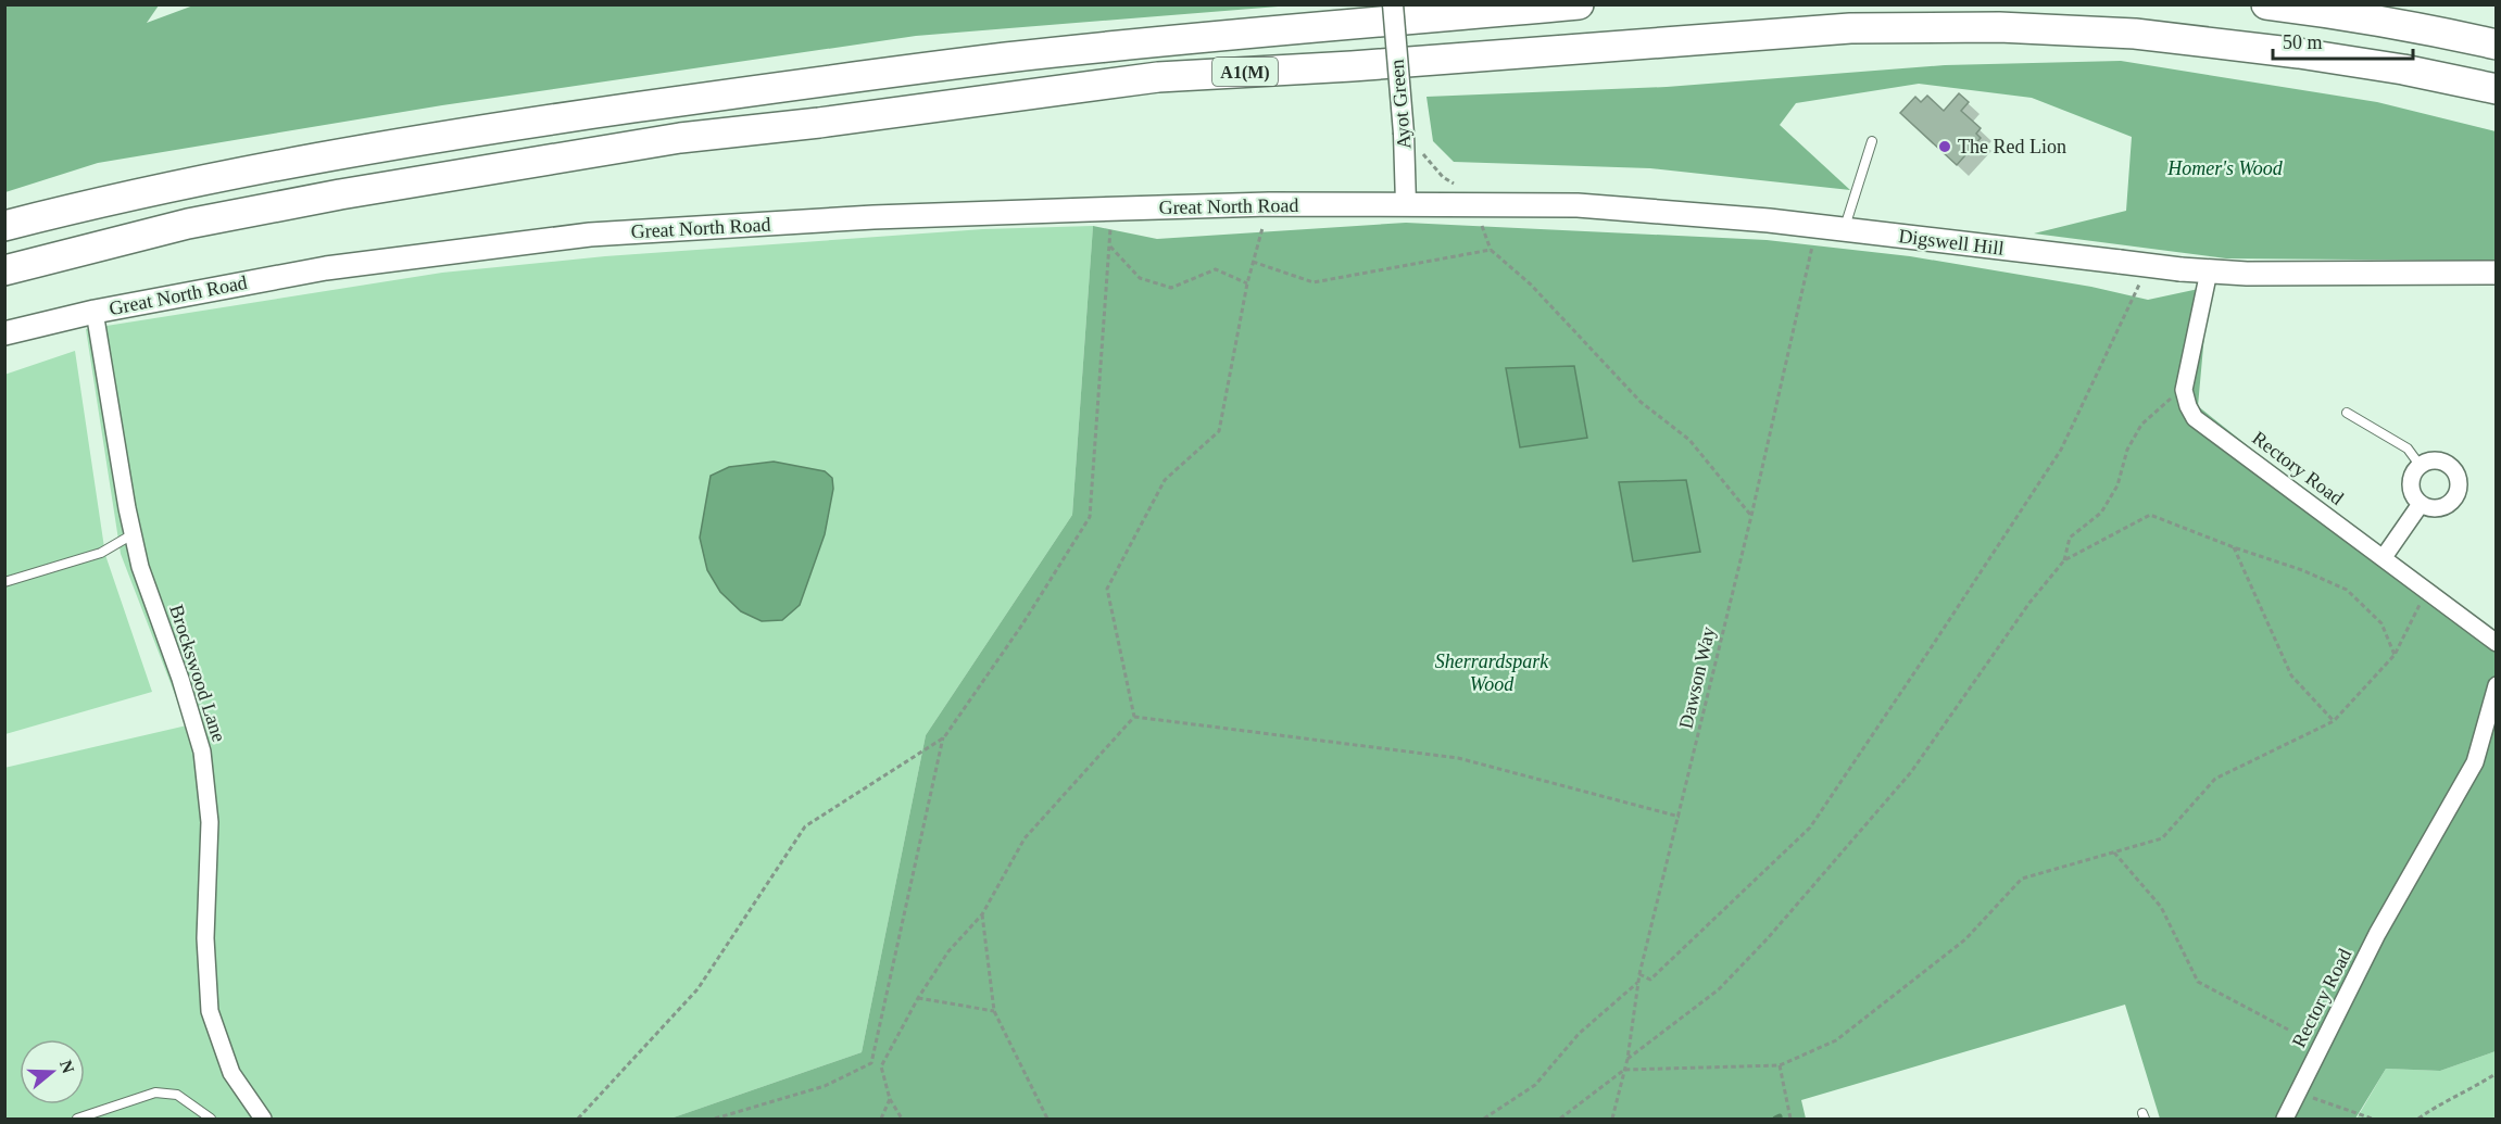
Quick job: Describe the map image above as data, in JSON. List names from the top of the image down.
{
  "streets": {
    "highway": ["A1(M)"],
    "main road": ["Great North Road", "Digswell Hill"],
    "street": ["Ayot Green", "Rectory Road", "Brockswood Lane"],
    "path": ["Dawson Way"]
  },
  "crossings": [
    ["Ayot Green", "Great North Road"],
    ["Ayot Green", "Digswell Hill"],
    ["Great North Road", "Digswell Hill"],
    ["Great North Road", "Brockswood Lane"]
  ],
  "parks": ["Homer's Wood", "Sherrardspark Wood"],
  "places": ["The Red Lion"],
  "scale_bar": "50 m",
  "north": "right"
}
